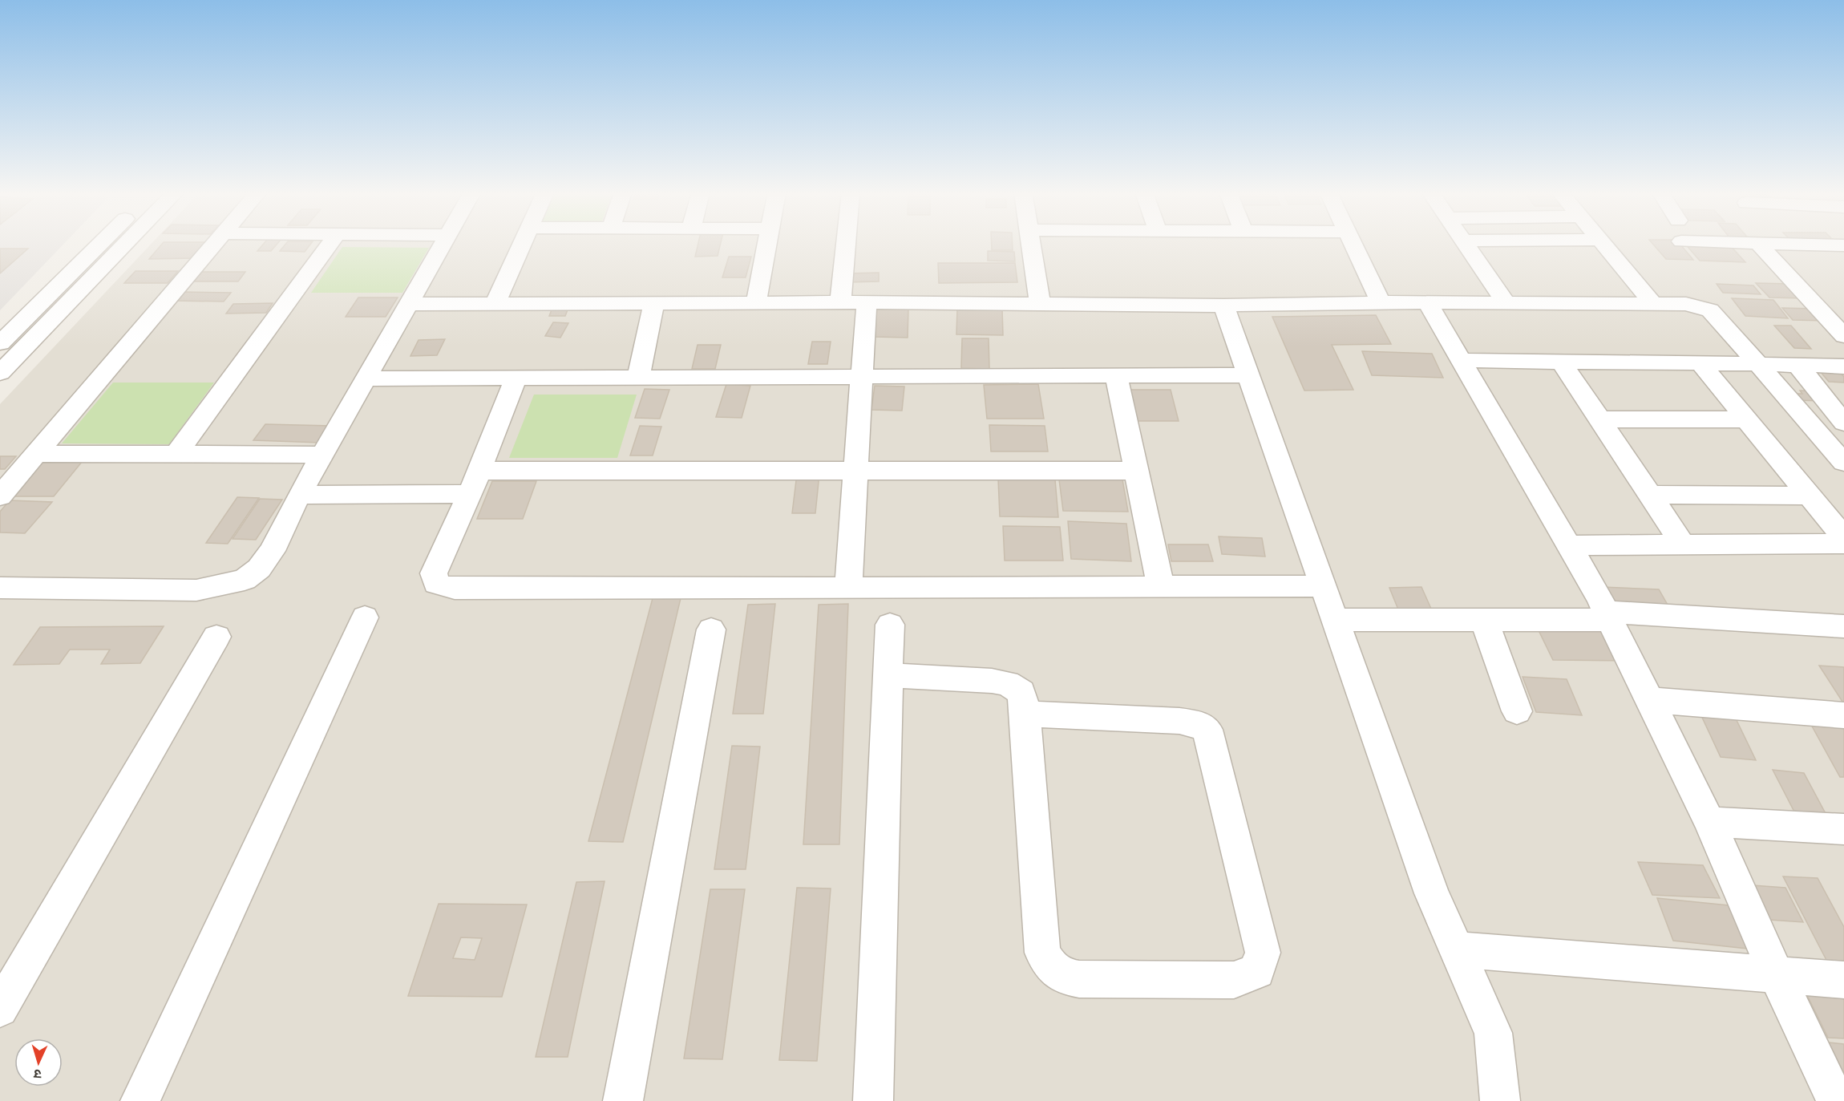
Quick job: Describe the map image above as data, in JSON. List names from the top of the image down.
{
  "north": "bottom"
}
